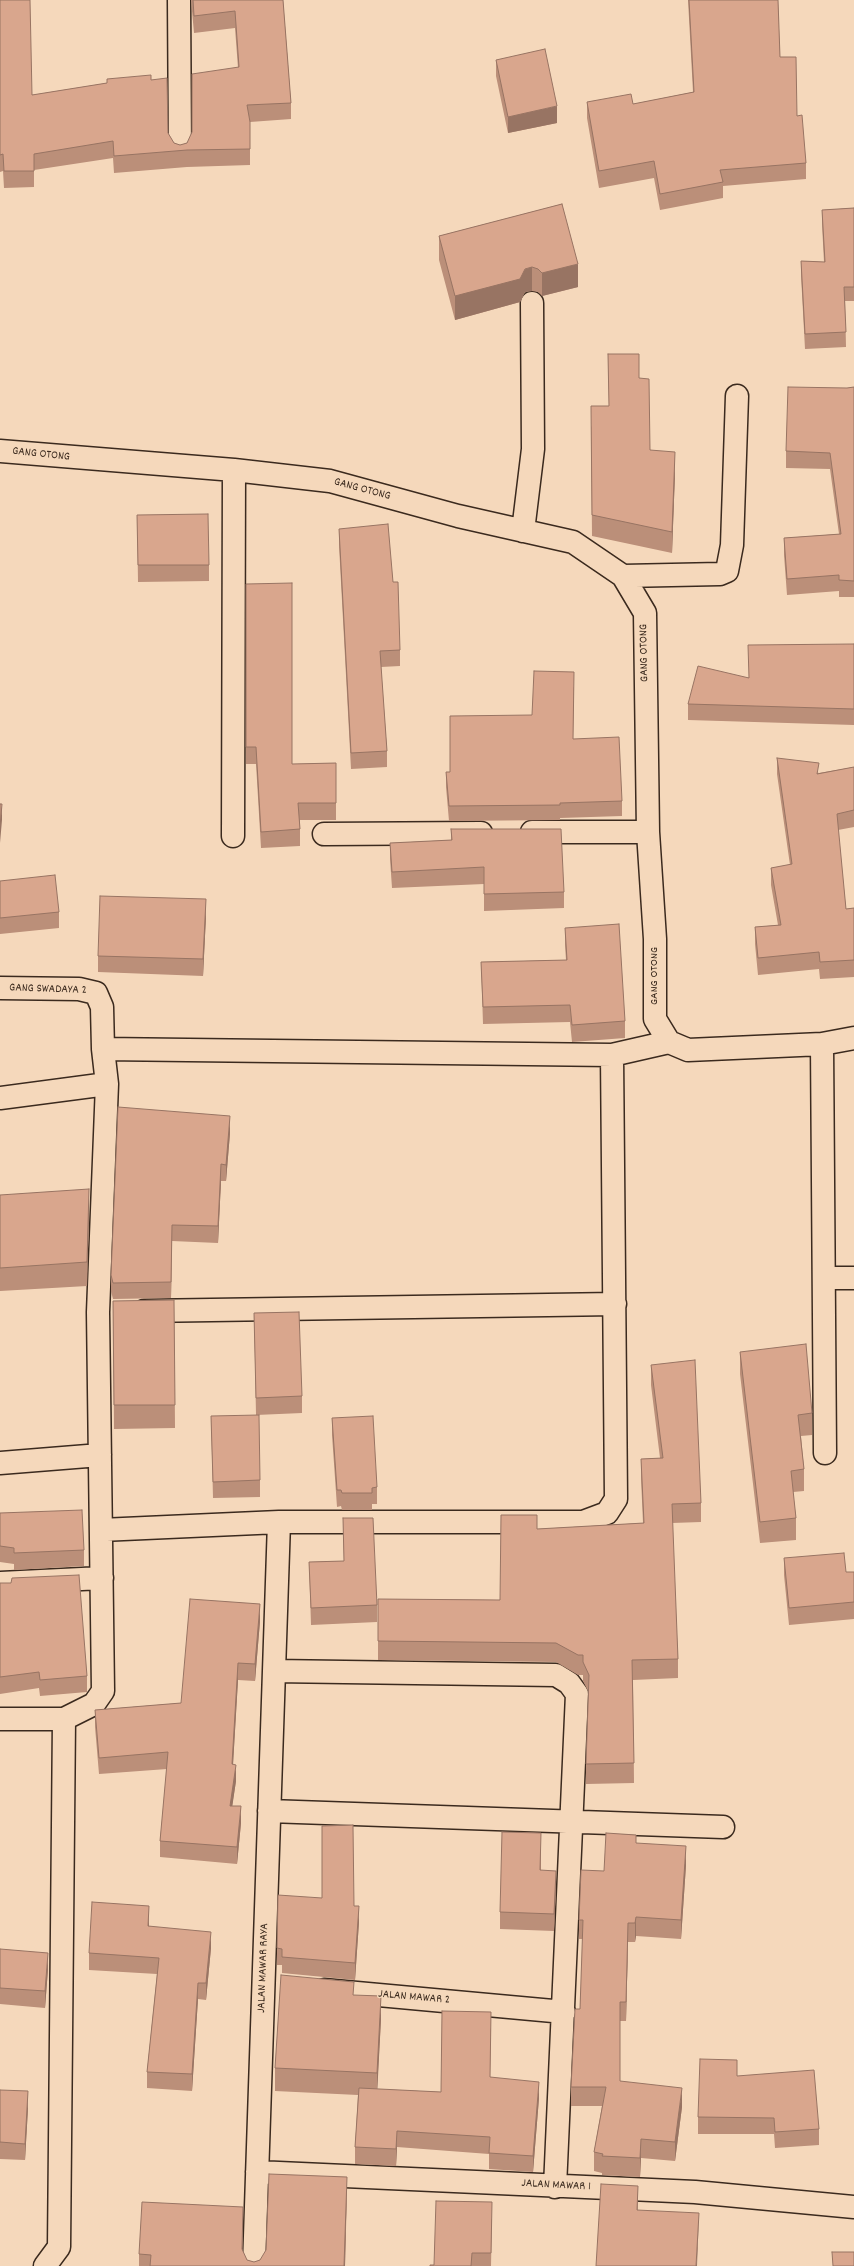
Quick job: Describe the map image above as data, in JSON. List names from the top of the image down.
{
  "streets": {
    "street": [
      "GANG OTONG",
      "GANG SWADAYA 2",
      "JALAN MAWAR RAYA",
      "JALAN MAWAR 2",
      "JALAN MAWAR 1"
    ]
  },
  "crossings": [
    ["JALAN MAWAR RAYA", "JALAN MAWAR 2"],
    ["JALAN MAWAR RAYA", "JALAN MAWAR 1"]
  ]
}
